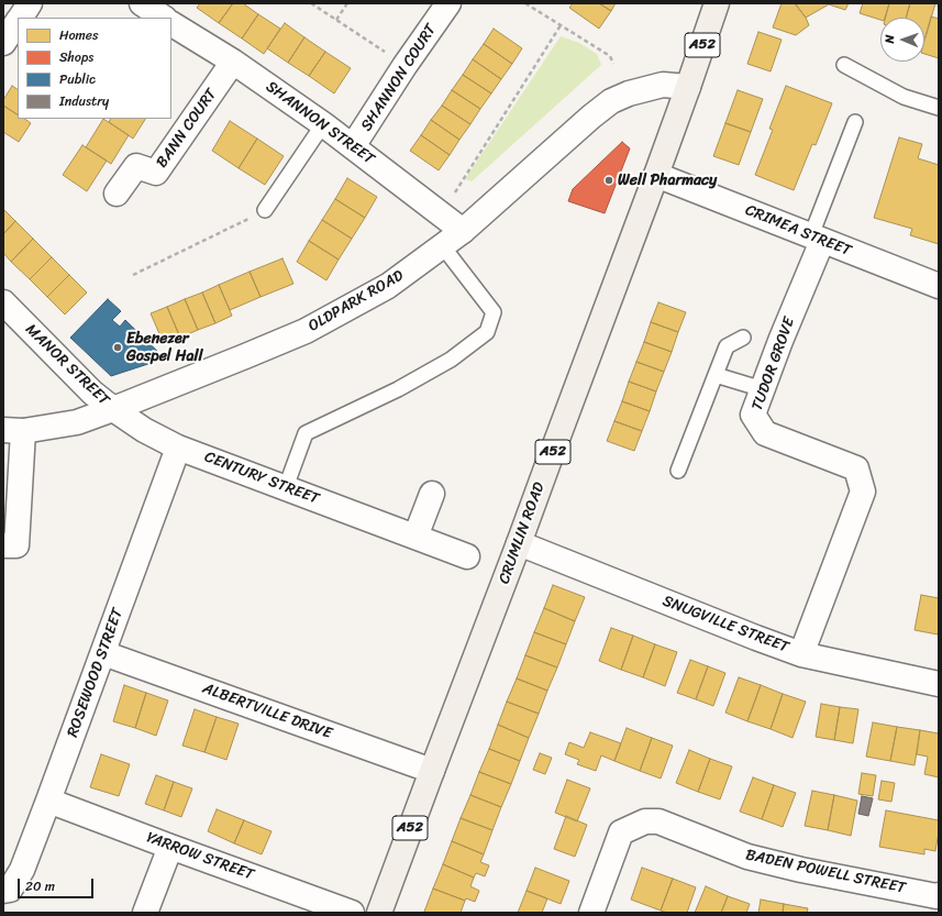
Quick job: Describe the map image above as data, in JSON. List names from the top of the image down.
{
  "streets": {
    "main road": ["A52", "CRUMLIN ROAD"],
    "street": [
      "SHANNON COURT",
      "SHANNON STREET",
      "BANN COURT",
      "CRIMEA STREET",
      "OLDPARK ROAD",
      "TUDOR GROVE",
      "MANOR STREET",
      "CENTURY STREET",
      "SNUGVILLE STREET",
      "ROSEWOOD STREET",
      "ALBERTVILLE DRIVE",
      "YARROW STREET",
      "BADEN POWELL STREET"
    ]
  },
  "crossings": [
    ["SHANNON COURT", "SHANNON STREET"],
    ["SHANNON STREET", "BANN COURT"],
    ["SHANNON STREET", "OLDPARK ROAD"],
    ["CRIMEA STREET", "TUDOR GROVE"],
    ["CRIMEA STREET", "CRUMLIN ROAD"],
    ["OLDPARK ROAD", "MANOR STREET"],
    ["OLDPARK ROAD", "CENTURY STREET"],
    ["OLDPARK ROAD", "CRUMLIN ROAD"],
    ["TUDOR GROVE", "SNUGVILLE STREET"],
    ["MANOR STREET", "CENTURY STREET"],
    ["CENTURY STREET", "ROSEWOOD STREET"],
    ["CRUMLIN ROAD", "SNUGVILLE STREET"],
    ["CRUMLIN ROAD", "ALBERTVILLE DRIVE"],
    ["ROSEWOOD STREET", "ALBERTVILLE DRIVE"],
    ["ROSEWOOD STREET", "YARROW STREET"]
  ],
  "places": ["Well Pharmacy", "Ebenezer Gospel Hall"],
  "legend": [
    "Homes",
    "Shops",
    "Public",
    "Industry"
  ],
  "scale_bar": "20 m",
  "north": "left"
}
